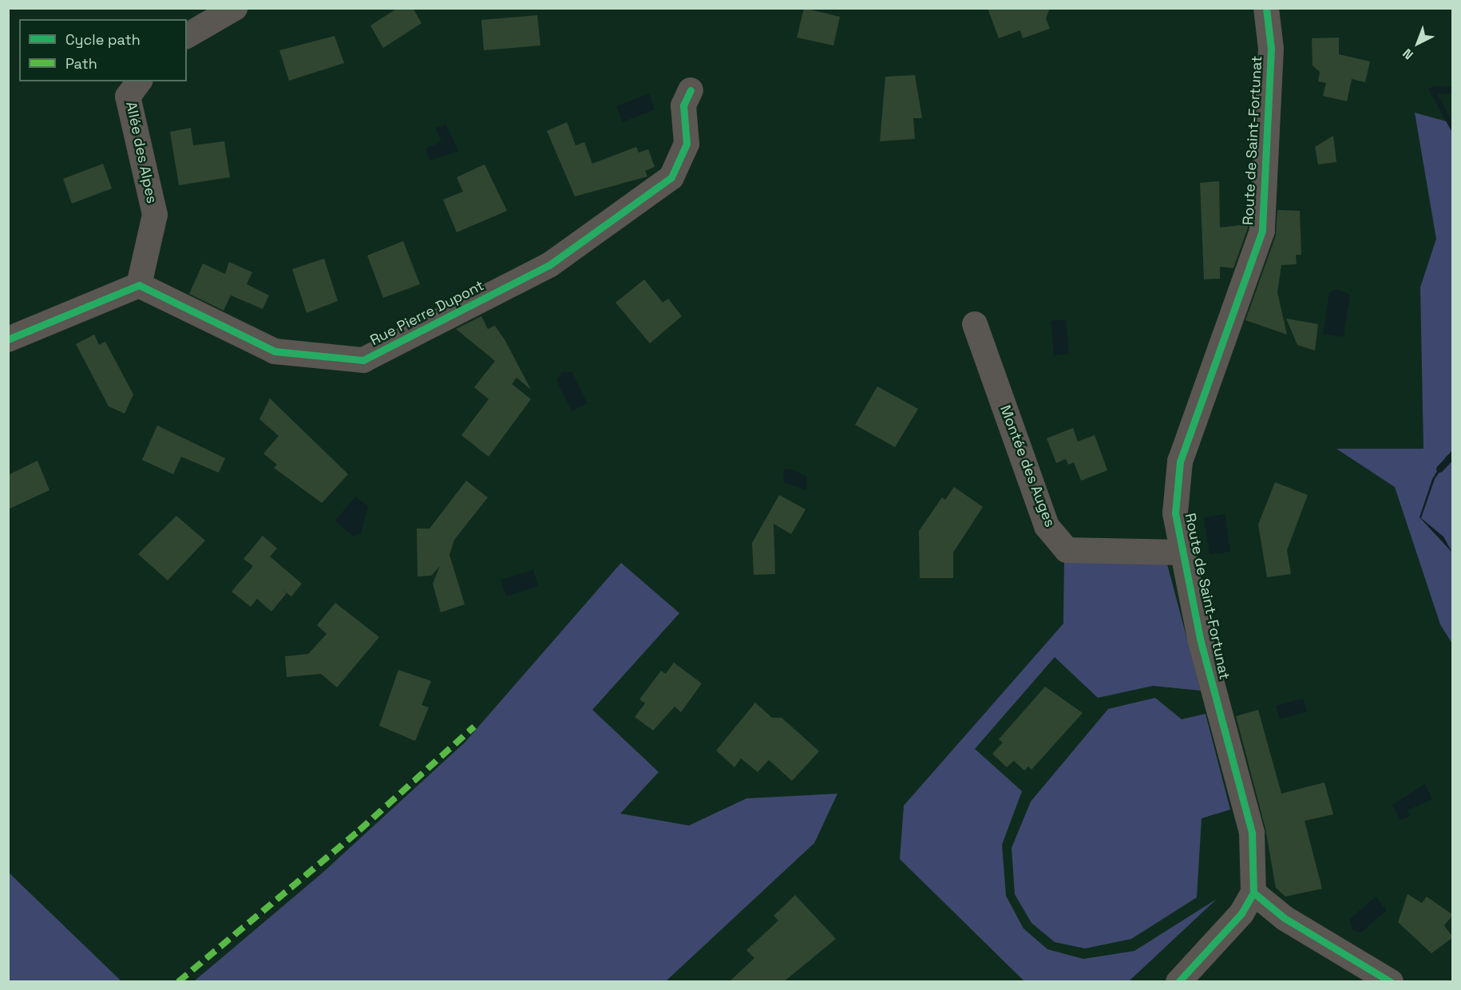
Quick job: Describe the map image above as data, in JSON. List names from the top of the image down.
{
  "streets": {
    "street": [
      "Route de Saint-Fortunat",
      "Allée des Alpes",
      "Rue Pierre Dupont",
      "Montée des Auges"
    ]
  },
  "crossings": [
    ["Route de Saint-Fortunat", "Montée des Auges"],
    ["Allée des Alpes", "Rue Pierre Dupont"]
  ],
  "legend": ["Cycle path", "Path"],
  "north": "bottom left"
}
